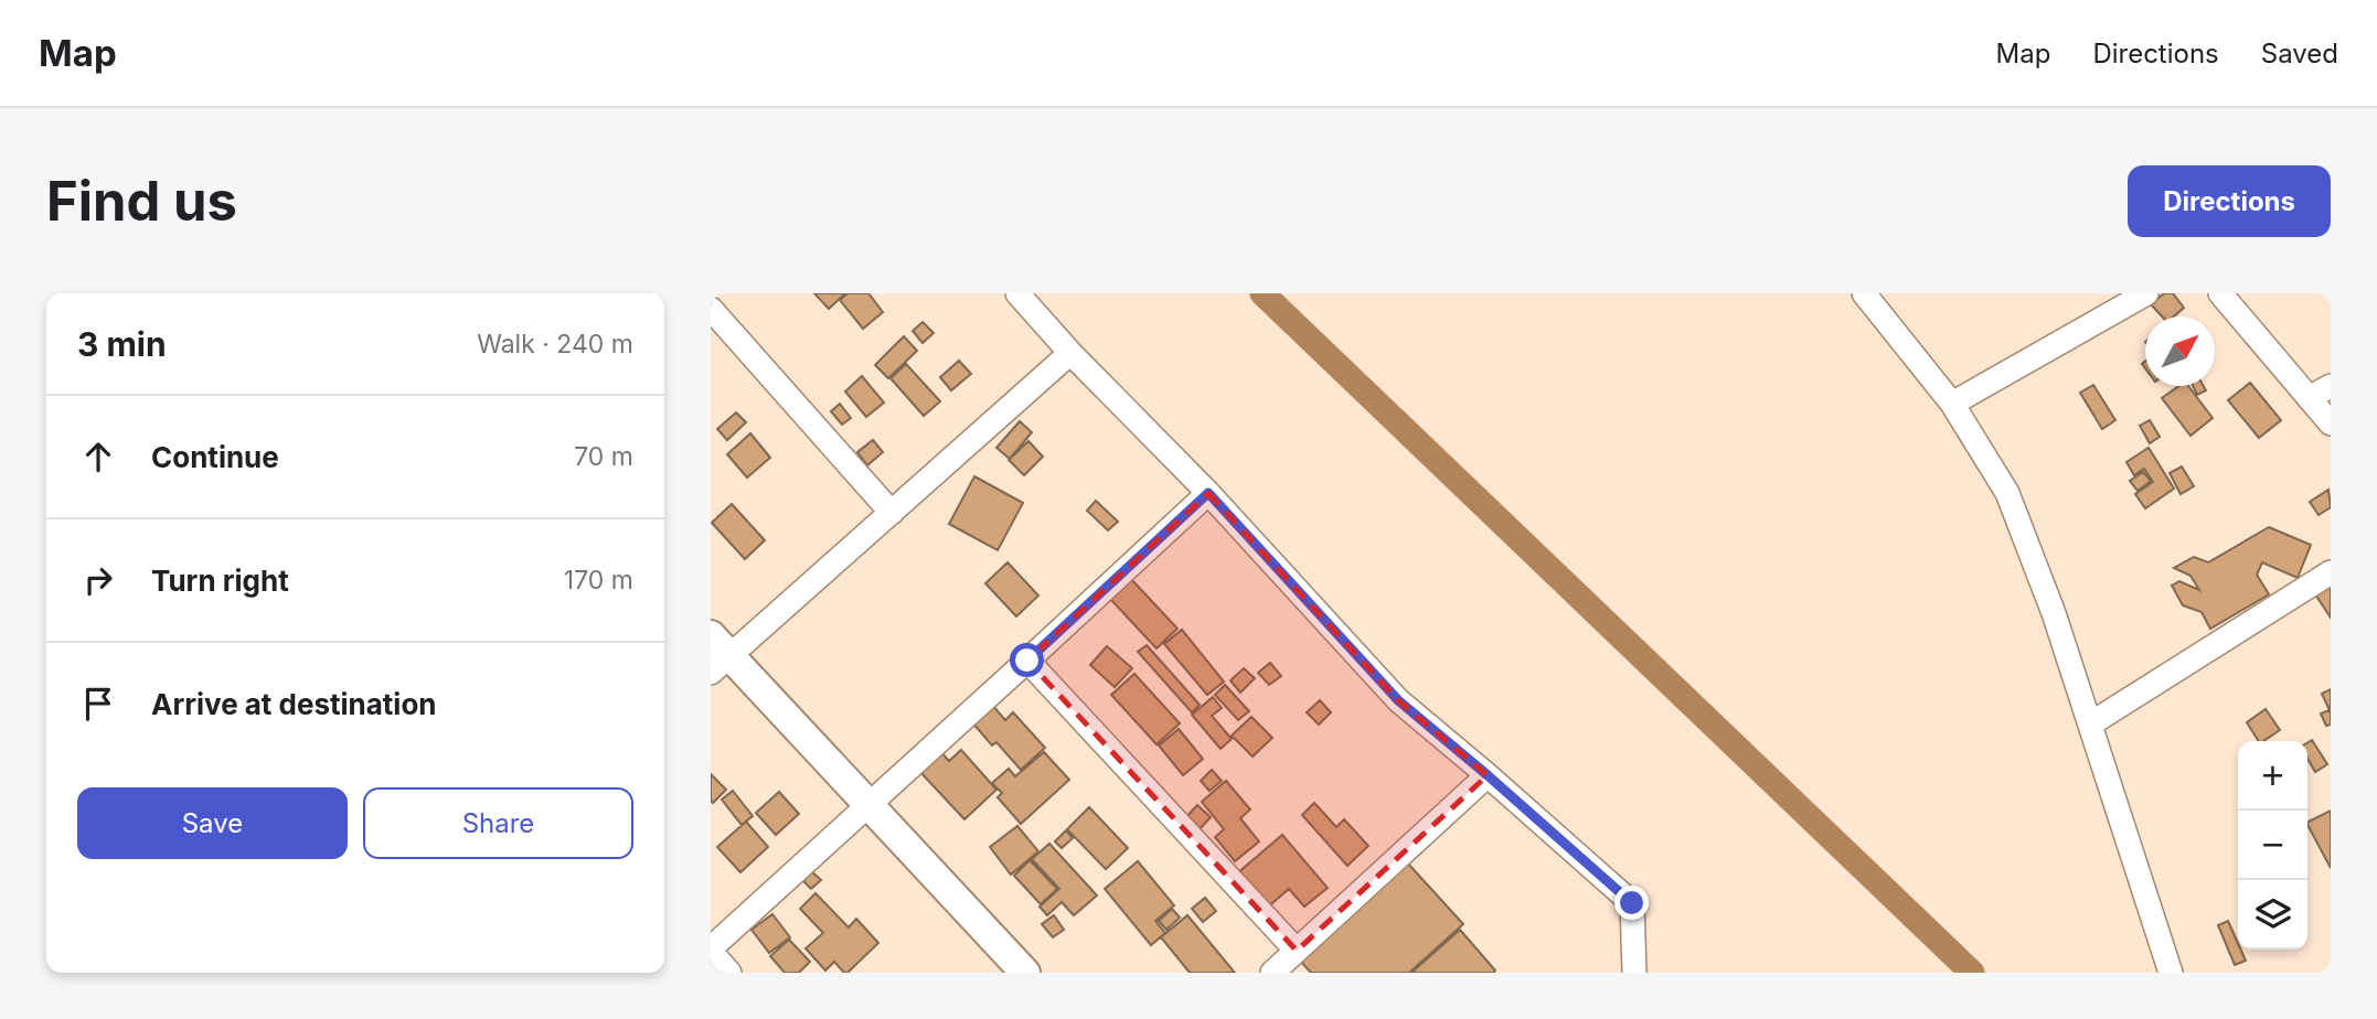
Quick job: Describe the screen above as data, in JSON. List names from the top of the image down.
{
  "north": "top right",
  "page": {
    "header": "Map",
    "nav": ["Map", "Directions", "Saved"],
    "buttons": [
      "Directions",
      ["Save", "Share"]
    ],
    "title": "Find us",
    "heading": ["3 min", "Walk · 240 m"],
    "list": [
      ["Continue", "70 m"],
      ["Turn right", "170 m"],
      "Arrive at destination"
    ],
    "map_buttons": ["+", "−"]
  }
}
